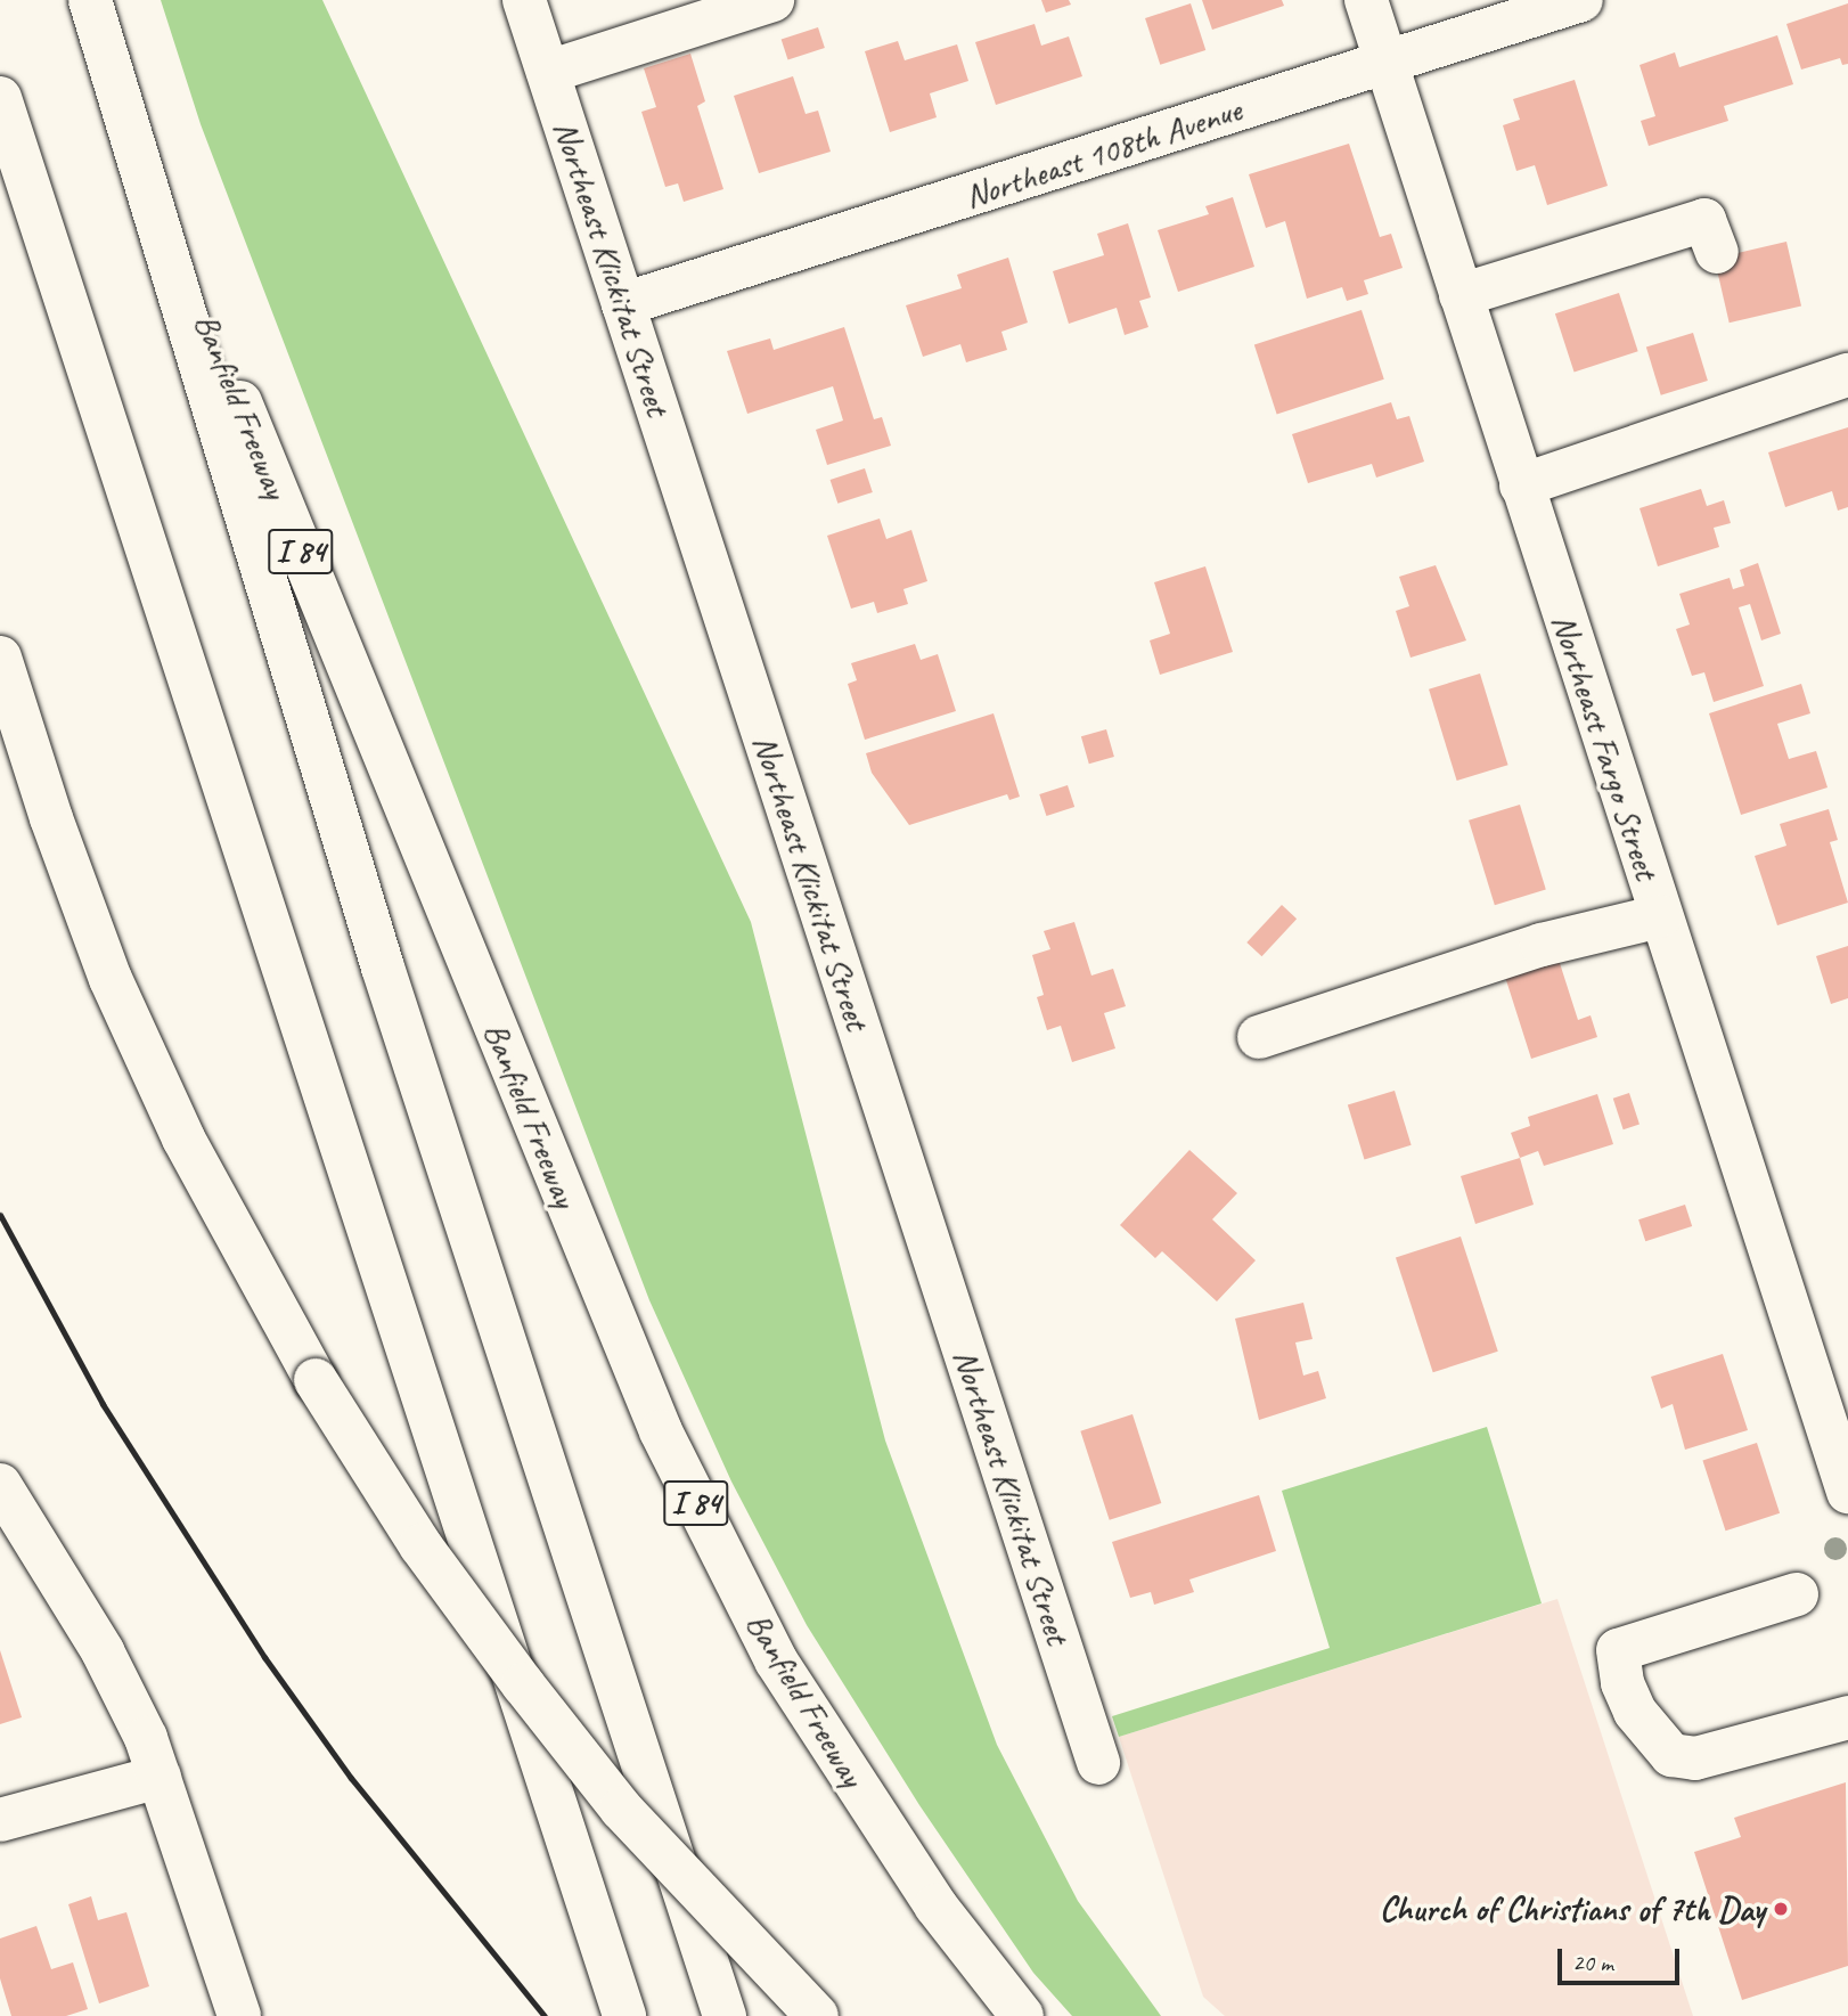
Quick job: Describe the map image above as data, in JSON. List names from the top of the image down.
{
  "streets": {
    "main road": [
      "Northeast 108th Avenue",
      "Northeast Klickitat Street",
      "Banfield Freeway",
      "I 84",
      "Northeast Fargo Street"
    ]
  },
  "crossings": [
    ["Northeast 108th Avenue", "Northeast Klickitat Street"],
    ["Northeast 108th Avenue", "Northeast Fargo Street"],
    ["Banfield Freeway", "I 84"]
  ],
  "places": ["Church of Christians of 7th Day"],
  "scale_bar": "20 m"
}
